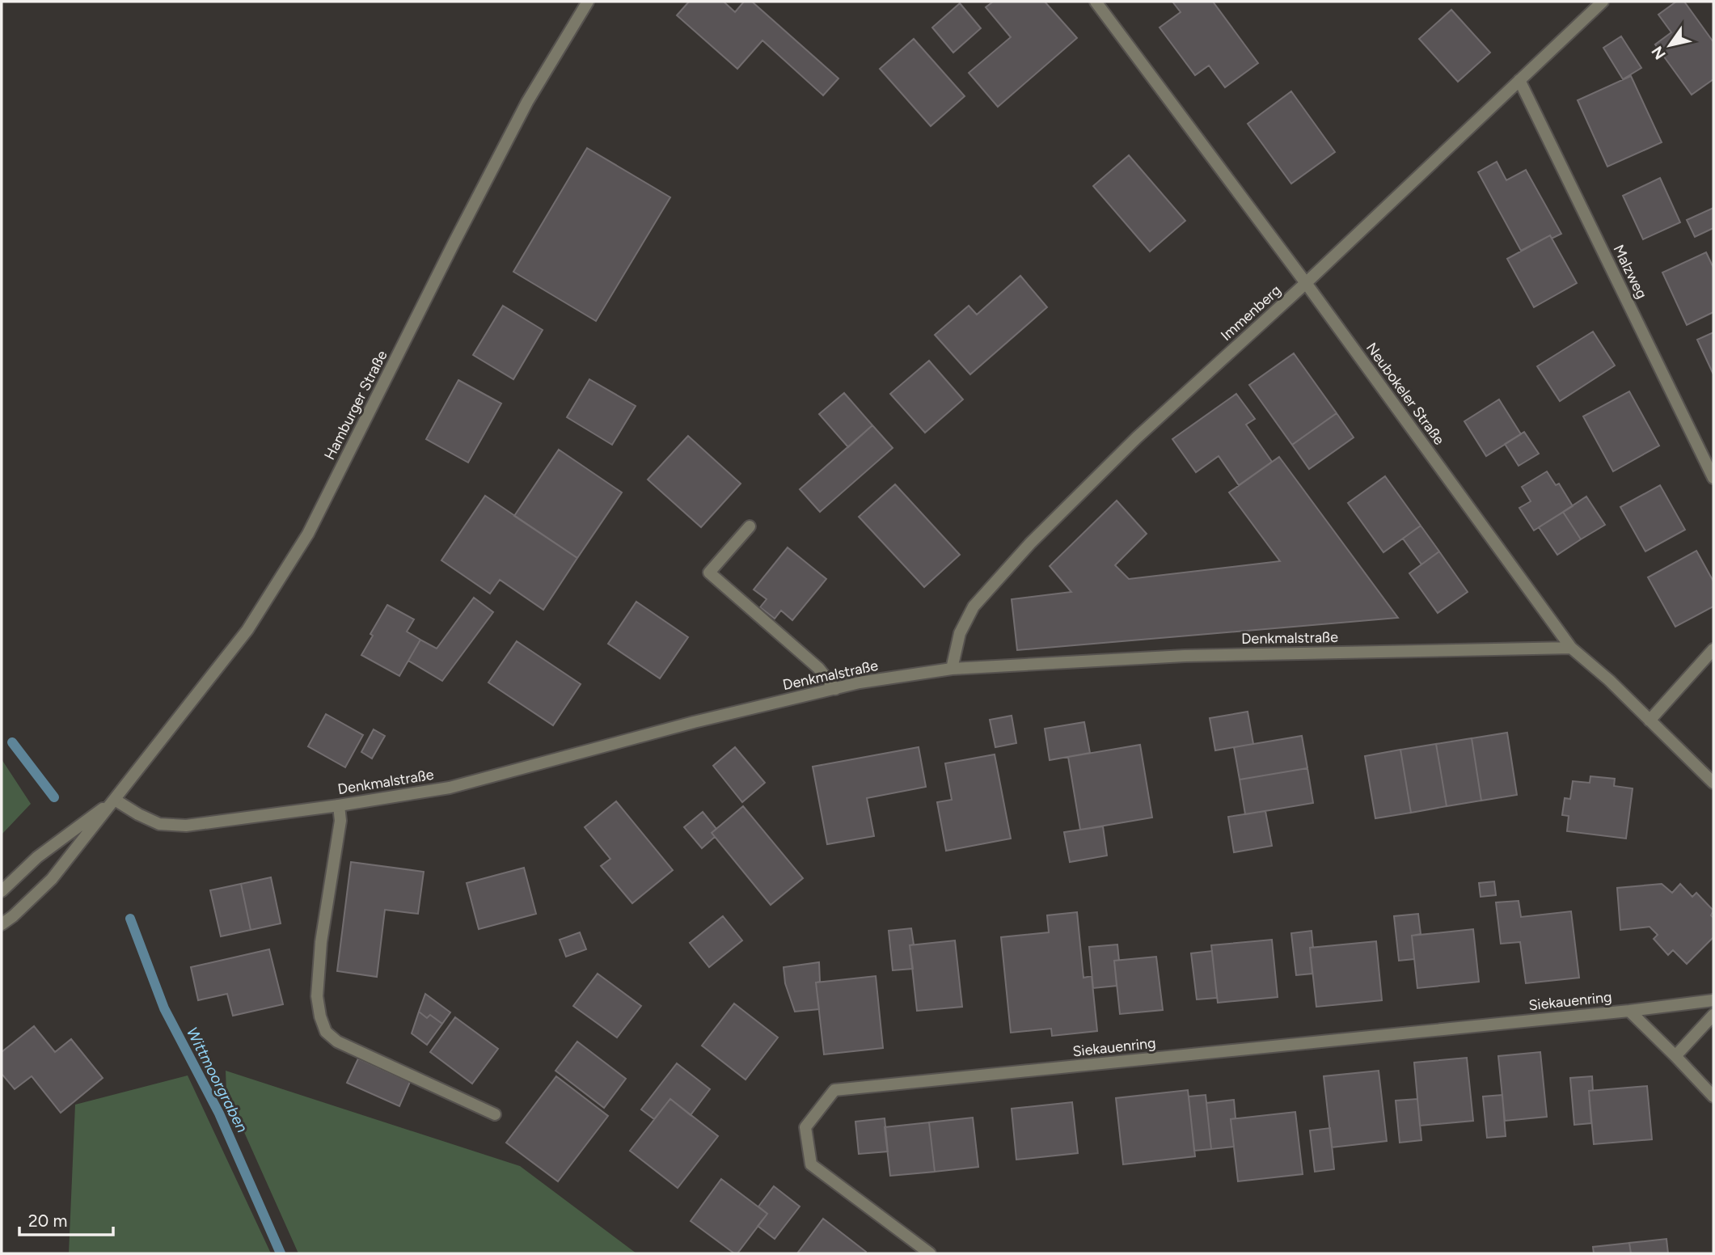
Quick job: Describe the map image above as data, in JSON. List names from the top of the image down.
{
  "streets": {
    "street": [
      "Malzweg",
      "Immenberg",
      "Neubokeler Straße",
      "Hamburger Straße",
      "Denkmalstraße",
      "Siekauenring"
    ]
  },
  "crossings": [
    ["Malzweg", "Immenberg"],
    ["Immenberg", "Neubokeler Straße"],
    ["Immenberg", "Denkmalstraße"],
    ["Neubokeler Straße", "Denkmalstraße"],
    ["Hamburger Straße", "Denkmalstraße"]
  ],
  "water": ["Wittmoorgraben"],
  "scale_bar": "20 m",
  "north": "bottom left"
}
